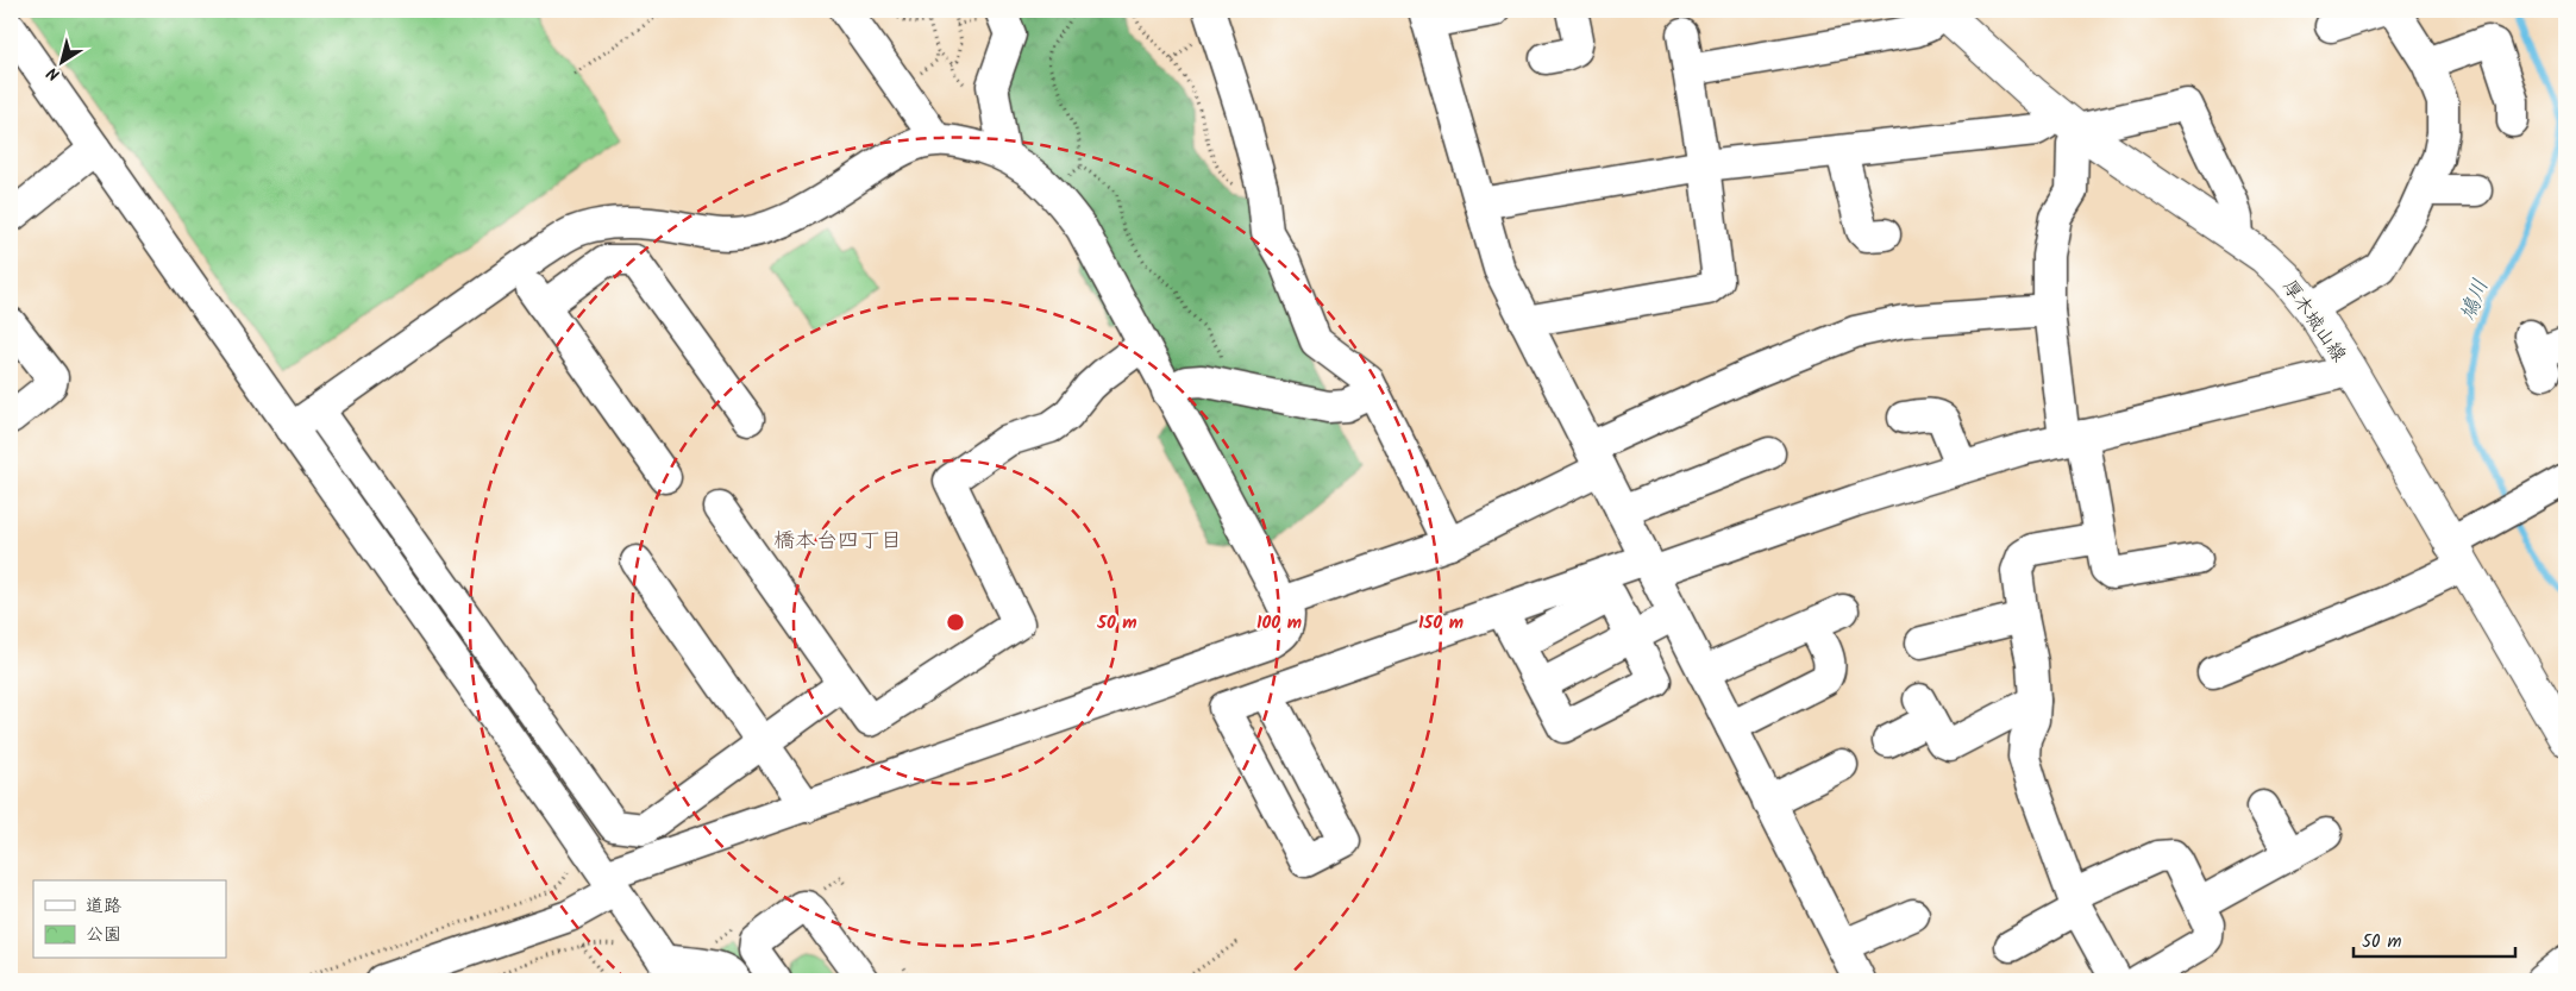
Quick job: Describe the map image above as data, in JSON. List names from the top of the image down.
{
  "streets": {
    "main road": ["厚木城山線"]
  },
  "districts": ["橋本台四丁目"],
  "water": ["鳩川"],
  "legend": ["道路", "公園"],
  "scale_bar": "50 m",
  "north": "bottom left",
  "rings": ["50 m", "100 m", "150 m"]
}
